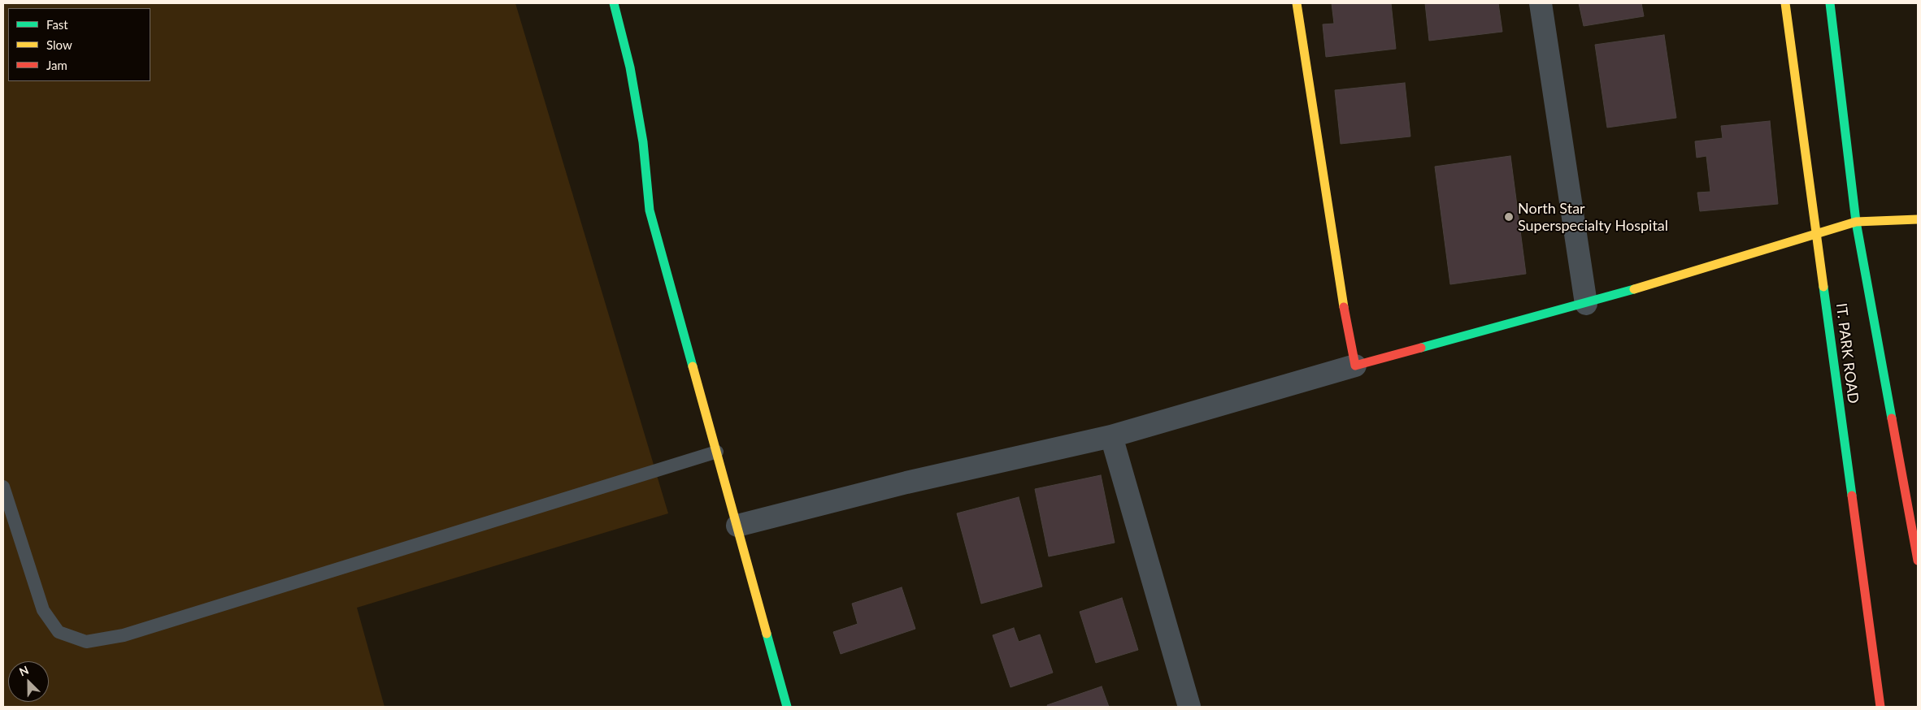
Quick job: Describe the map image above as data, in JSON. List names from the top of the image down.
{
  "streets": {
    "street": ["IT. PARK ROAD"]
  },
  "places": ["North Star Superspecialty Hospital"],
  "legend": ["Fast", "Slow", "Jam"],
  "north": "top left"
}
